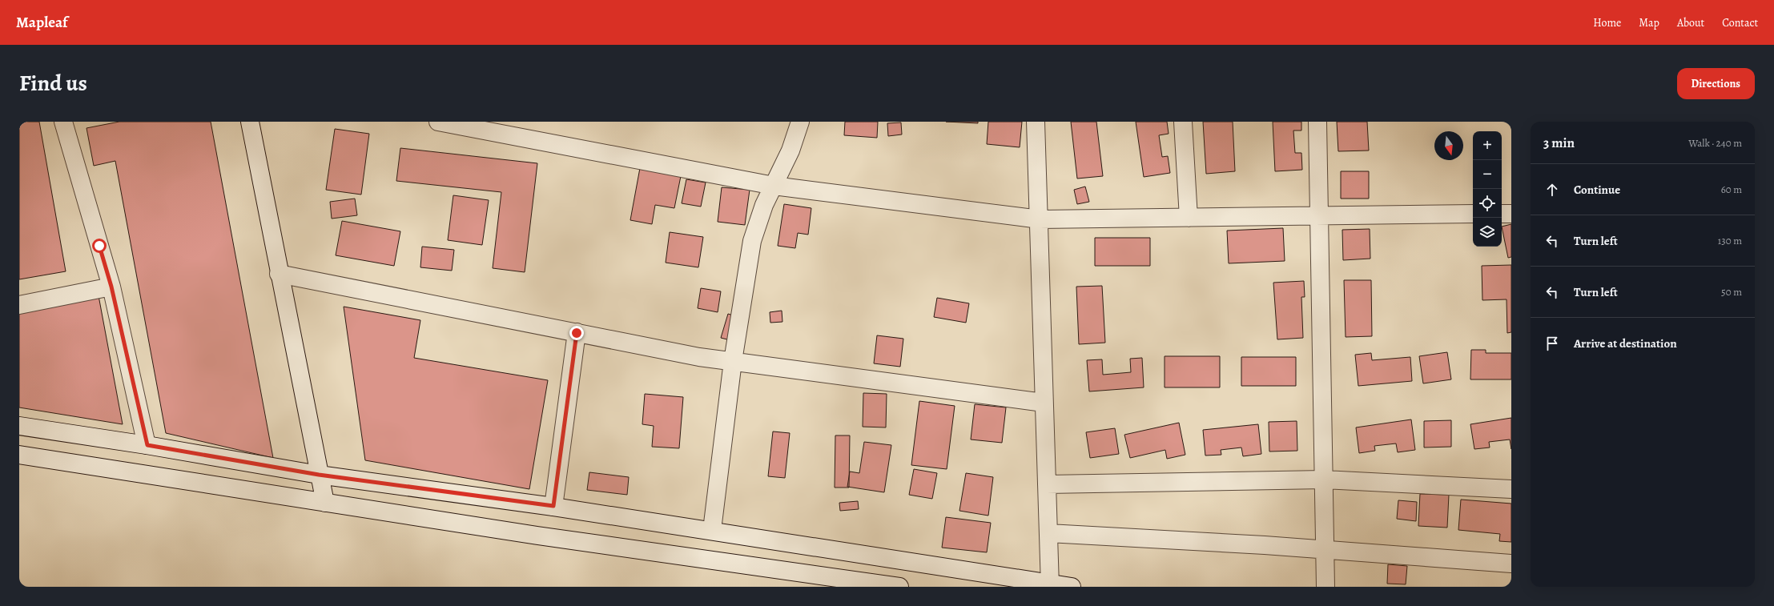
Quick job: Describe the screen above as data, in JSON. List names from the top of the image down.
{
  "north": "bottom",
  "page": {
    "header": "Mapleaf",
    "nav": [
      "Home",
      "Map",
      "About",
      "Contact"
    ],
    "title": "Find us",
    "buttons": "Directions",
    "heading": ["3 min", "Walk · 240 m"],
    "map_buttons": ["+", "−"],
    "list": [
      ["Continue", "60 m"],
      ["Turn left", "130 m"],
      ["Turn left", "50 m"],
      "Arrive at destination"
    ]
  }
}
